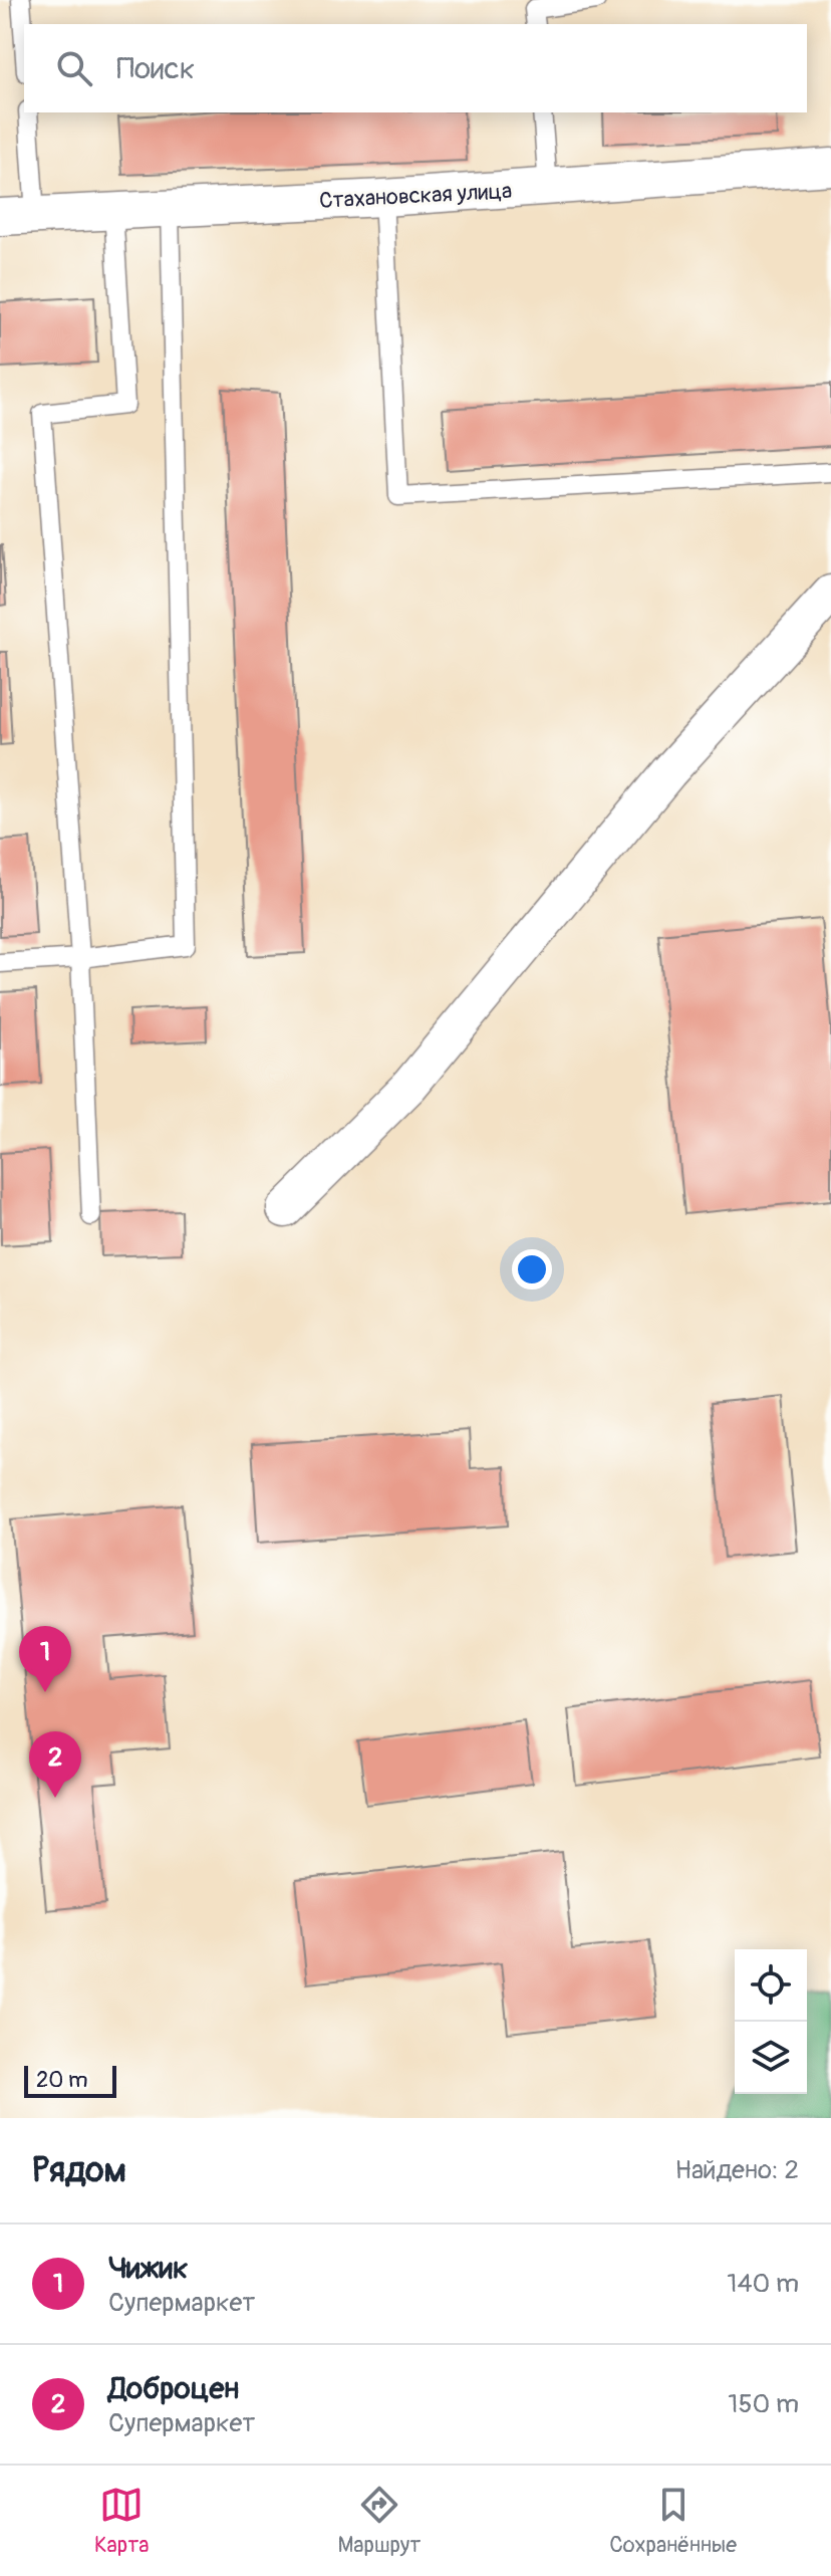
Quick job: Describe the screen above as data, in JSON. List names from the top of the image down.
{
  "streets": {
    "street": ["Стахановская улица"]
  },
  "scale_bar": "20 m",
  "page": {
    "search": "Поиск",
    "pins": ["1", "2"],
    "scale": "20 m",
    "heading": ["Рядом", "Найдено: 2"],
    "list": [
      {
        "mark": "1",
        "name": "Чижик",
        "note": "Супермаркет",
        "value": "140 m"
      },
      {
        "mark": "2",
        "name": "Доброцен",
        "note": "Супермаркет",
        "value": "150 m"
      }
    ],
    "nav": ["Карта", "Маршрут", "Сохранённые"]
  }
}
